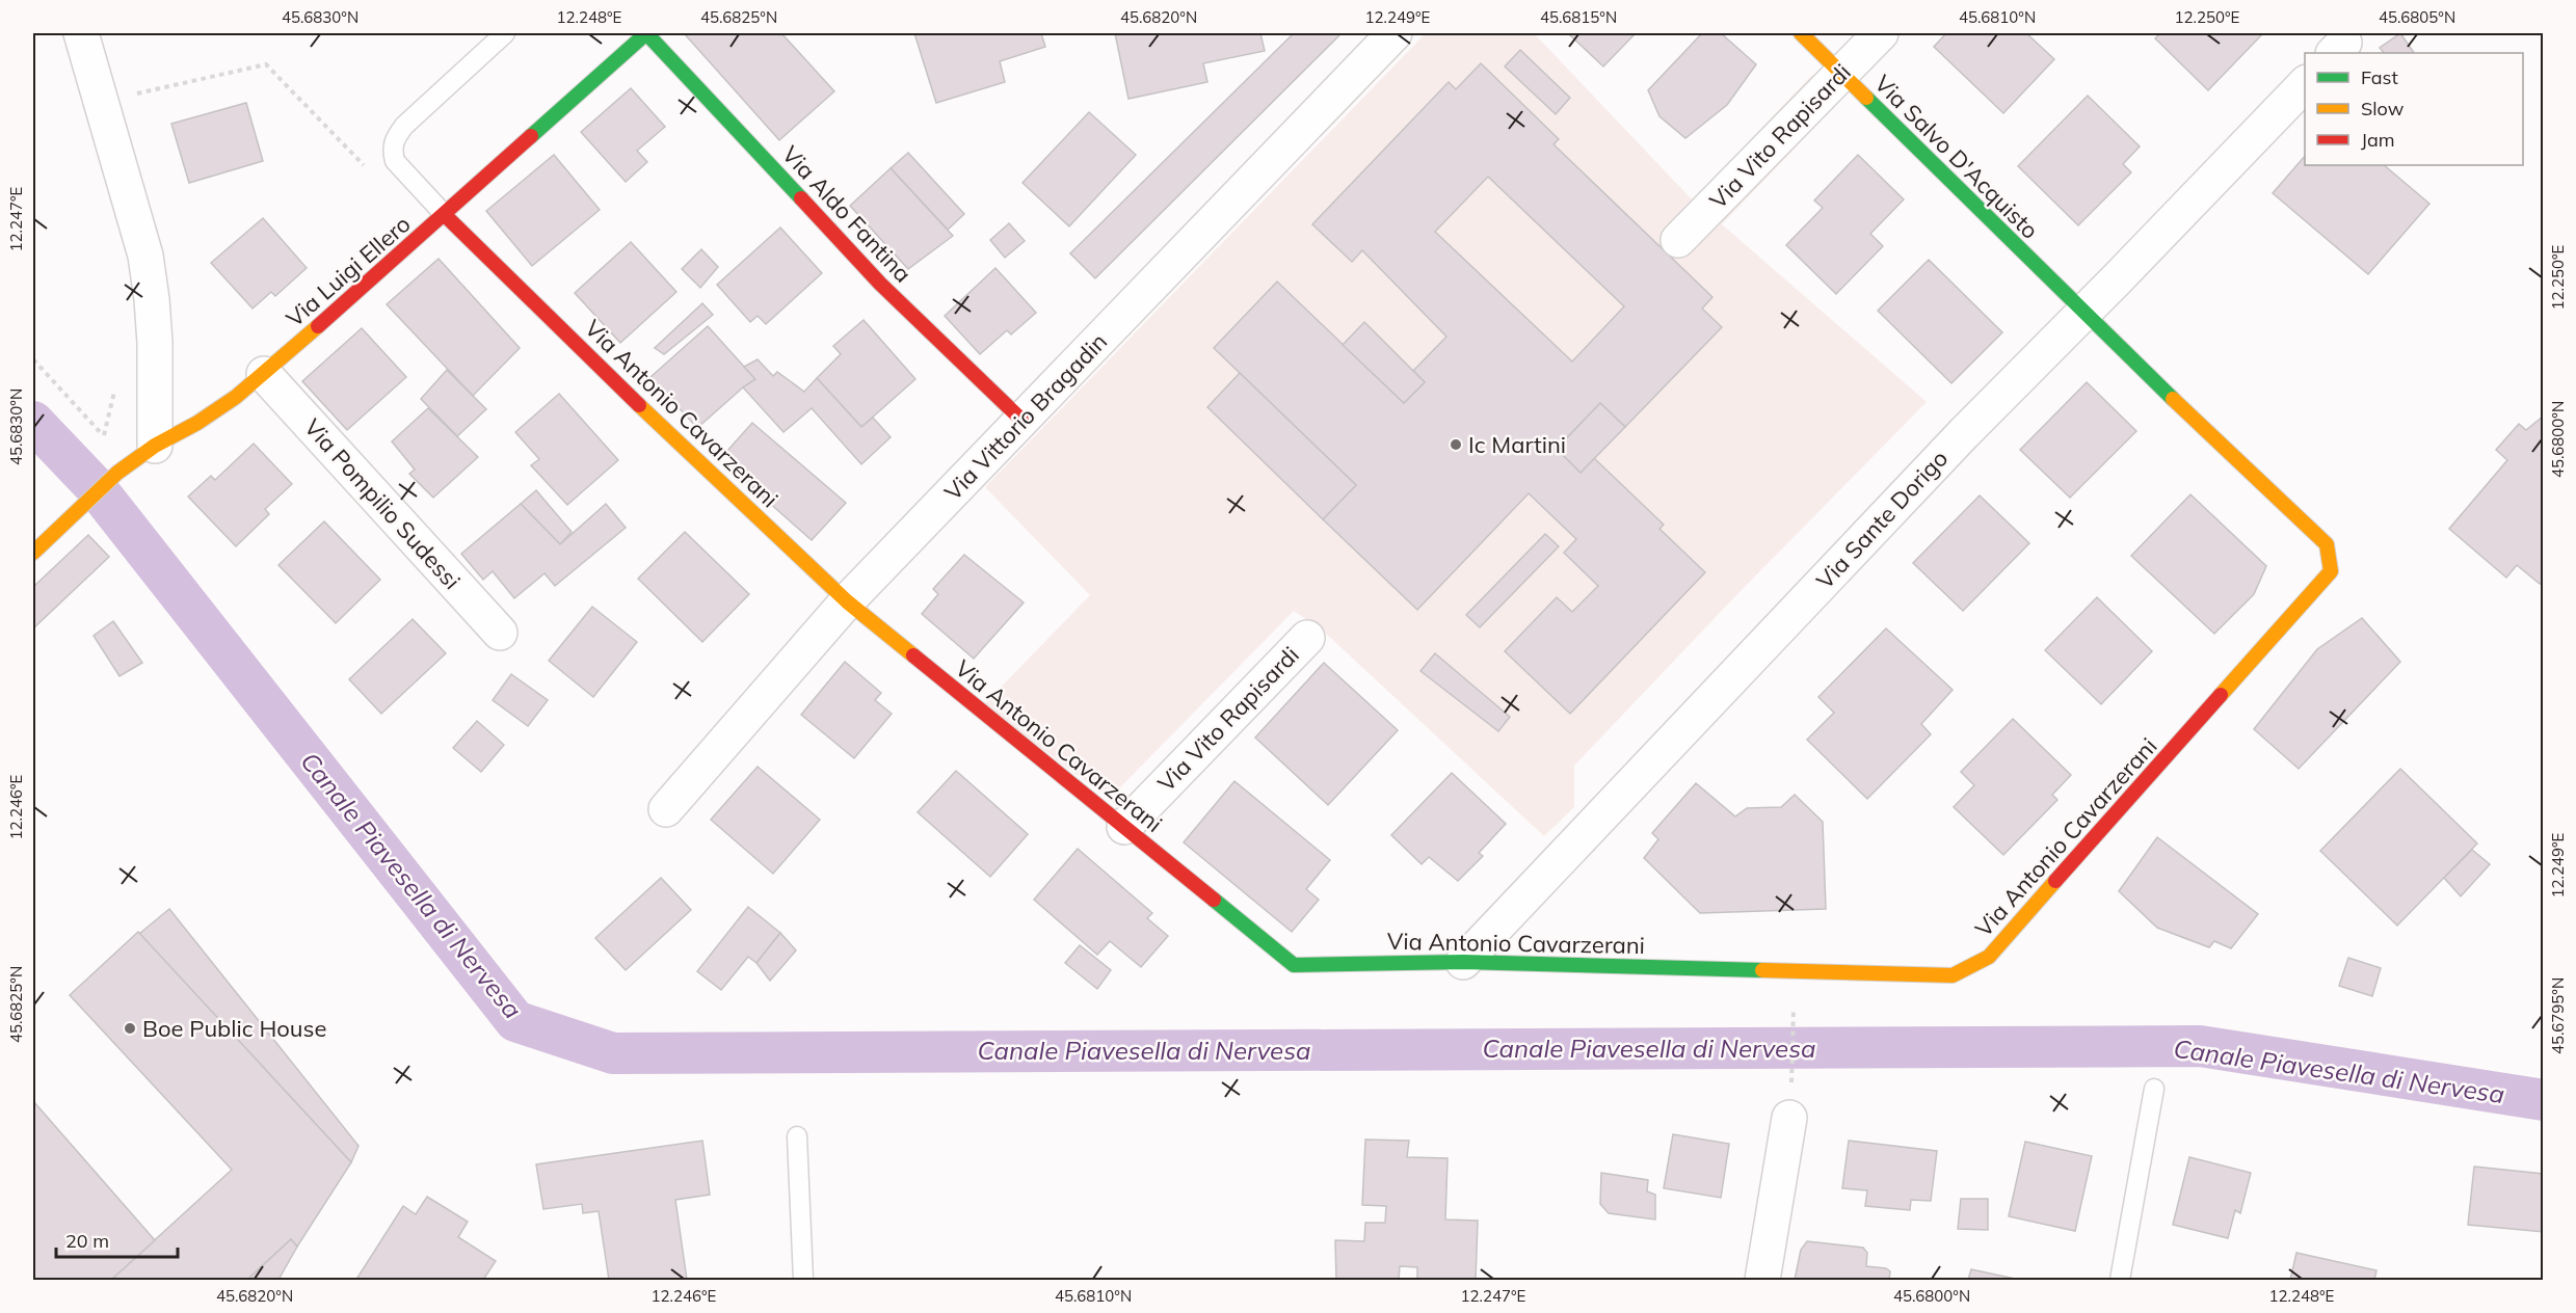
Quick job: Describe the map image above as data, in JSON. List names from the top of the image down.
{
  "streets": {
    "street": [
      "Via Vito Rapisardi",
      "Via Salvo D'Acquisto",
      "Via Aldo Fantina",
      "Via Luigi Ellero",
      "Via Antonio Cavarzerani",
      "Via Vittorio Bragadin",
      "Via Pompilio Sudessi",
      "Via Sante Dorigo"
    ]
  },
  "crossings": [
    ["Via Vito Rapisardi", "Via Salvo D'Acquisto"],
    ["Via Vito Rapisardi", "Via Antonio Cavarzerani"],
    ["Via Salvo D'Acquisto", "Via Antonio Cavarzerani"],
    ["Via Salvo D'Acquisto", "Via Sante Dorigo"],
    ["Via Aldo Fantina", "Via Luigi Ellero"],
    ["Via Aldo Fantina", "Via Vittorio Bragadin"],
    ["Via Luigi Ellero", "Via Antonio Cavarzerani"],
    ["Via Luigi Ellero", "Via Pompilio Sudessi"],
    ["Via Antonio Cavarzerani", "Via Vittorio Bragadin"],
    ["Via Antonio Cavarzerani", "Via Sante Dorigo"]
  ],
  "water": ["Canale Piavesella di Nervesa"],
  "places": ["Ic Martini", "Boe Public House"],
  "legend": ["Fast", "Slow", "Jam"],
  "scale_bar": "20 m",
  "coordinates": [
    "45.6830°N",
    "12.248°E",
    "45.6825°N",
    "45.6820°N",
    "12.249°E",
    "45.6815°N",
    "45.6810°N",
    "12.250°E",
    "45.6805°N",
    "12.247°E",
    "45.6800°N",
    "12.246°E",
    "45.6795°N"
  ]
}
